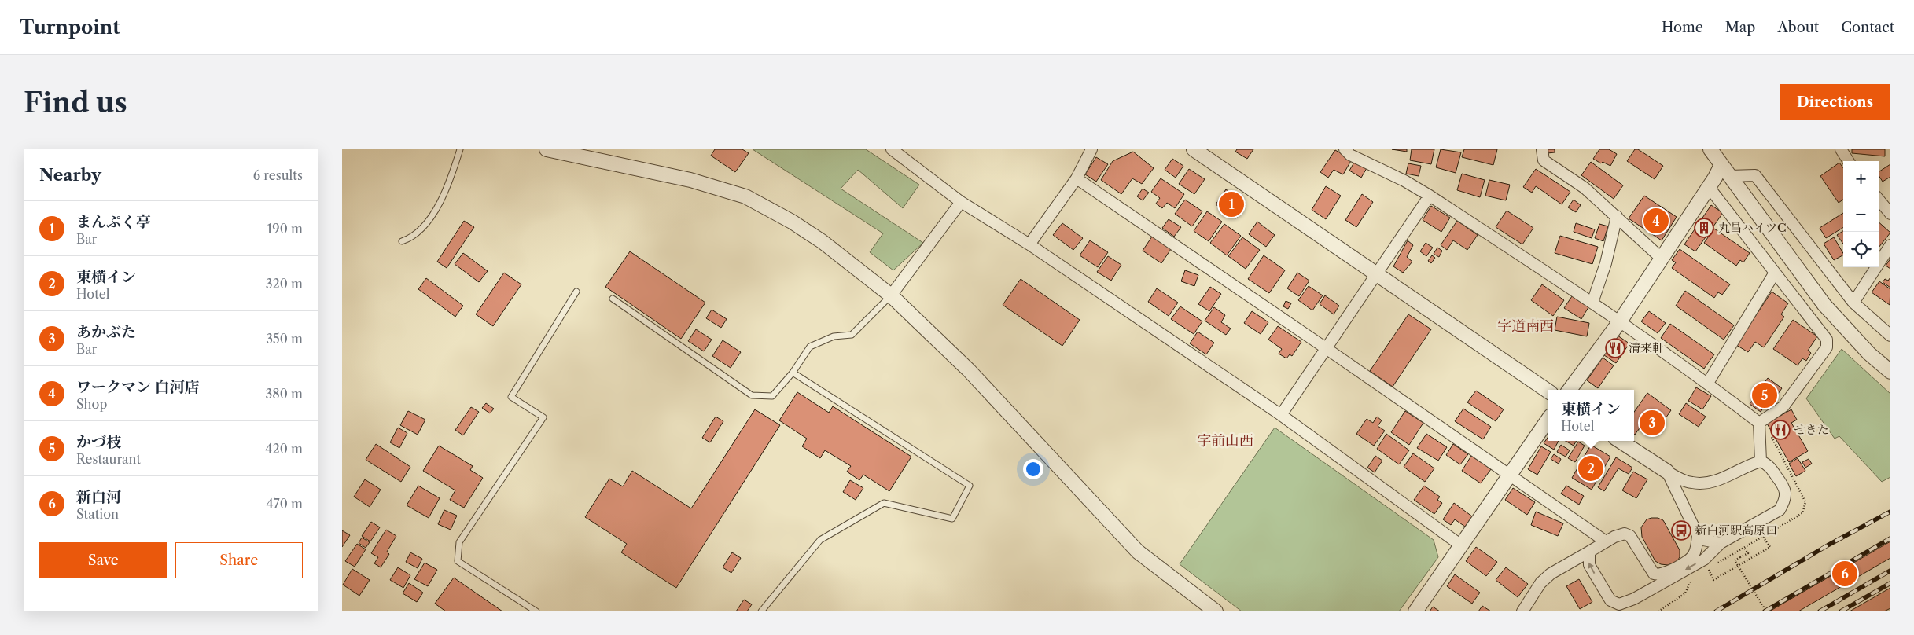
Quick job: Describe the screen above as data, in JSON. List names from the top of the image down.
{
  "districts": ["字道南西", "字前山西"],
  "places": {
    "building": ["丸昌ハイツC"],
    "restaurant": ["清来軒", "せきた"],
    "bus stop": ["新白河駅高原口"]
  },
  "page": {
    "header": "Turnpoint",
    "nav": [
      "Home",
      "Map",
      "About",
      "Contact"
    ],
    "buttons": [
      "Directions",
      ["Save", "Share"]
    ],
    "title": "Find us",
    "heading": ["Nearby", "6 results"],
    "map_buttons": ["+", "−"],
    "pins": [
      "1",
      "4",
      "5",
      "3",
      "2",
      "6"
    ],
    "list": [
      {
        "mark": "1",
        "name": "まんぷく亭",
        "note": "Bar",
        "value": "190 m"
      },
      {
        "mark": "2",
        "name": "東横イン",
        "note": "Hotel",
        "value": "320 m"
      },
      {
        "mark": "3",
        "name": "あかぶた",
        "note": "Bar",
        "value": "350 m"
      },
      {
        "mark": "4",
        "name": "ワークマン 白河店",
        "note": "Shop",
        "value": "380 m"
      },
      {
        "mark": "5",
        "name": "かづ枝",
        "note": "Restaurant",
        "value": "420 m"
      },
      {
        "mark": "6",
        "name": "新白河",
        "note": "Station",
        "value": "470 m"
      }
    ],
    "popup": ["東横イン", "Hotel"]
  }
}
